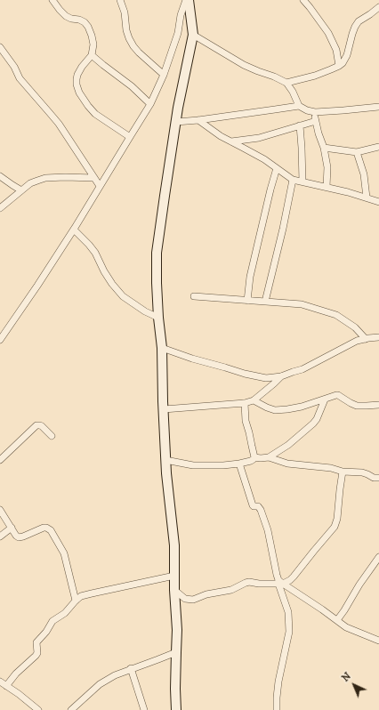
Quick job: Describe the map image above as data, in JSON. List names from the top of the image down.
{
  "north": "top left"
}
